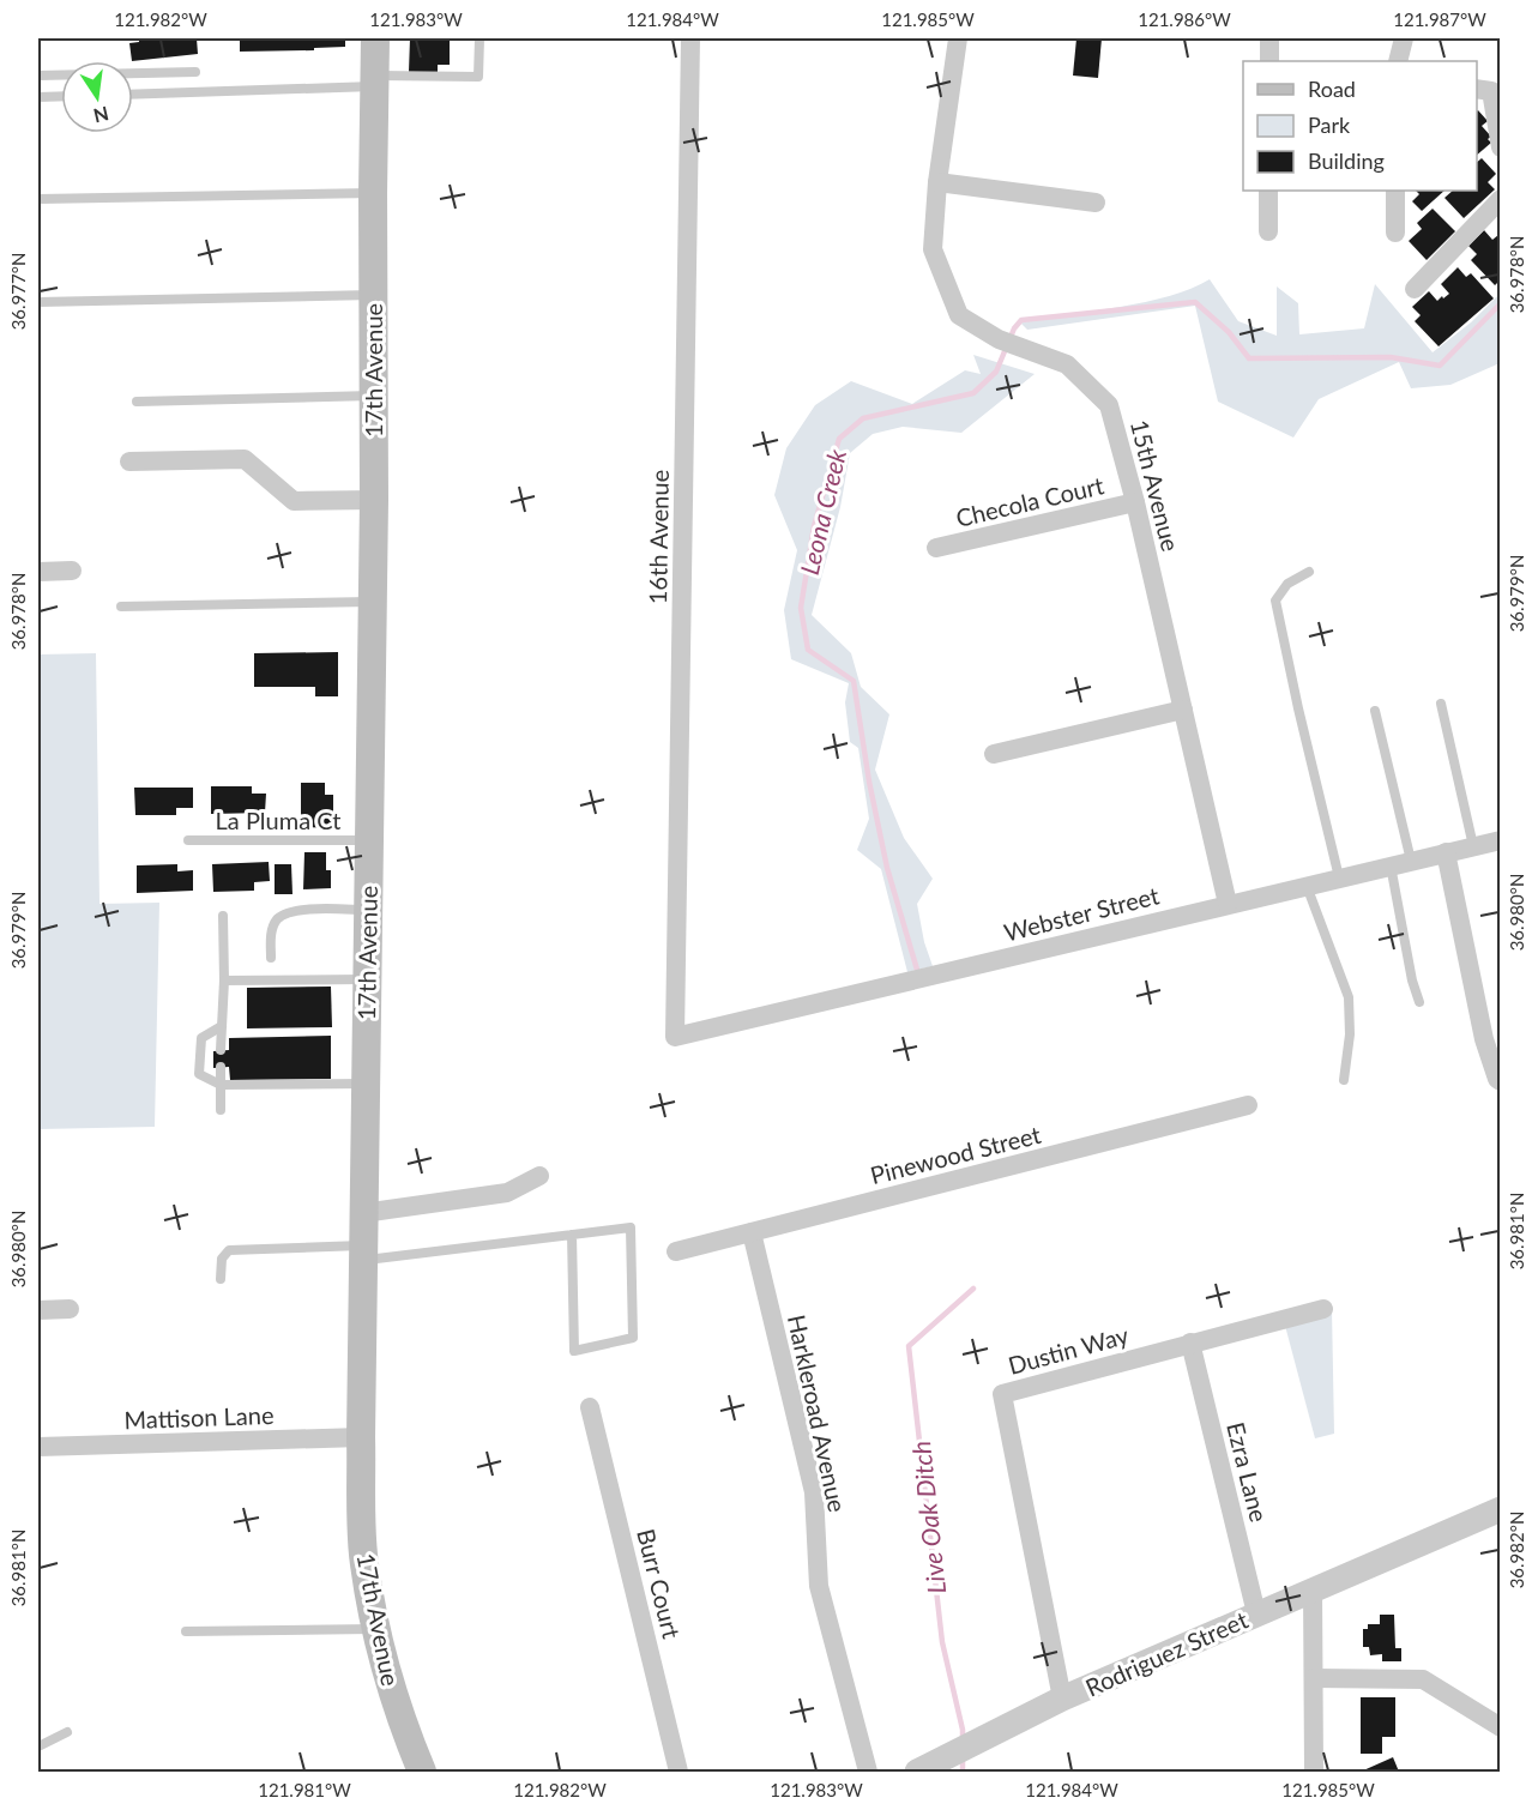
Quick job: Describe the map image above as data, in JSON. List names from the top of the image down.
{
  "streets": {
    "main road": ["17th Avenue"],
    "street": [
      "15th Avenue",
      "Checola Court",
      "16th Avenue",
      "Webster Street",
      "Pinewood Street",
      "Dustin Way",
      "Harkleroad Avenue",
      "Mattison Lane",
      "Ezra Lane",
      "Burr Court",
      "Rodriguez Street"
    ],
    "lane": ["La Pluma Ct"]
  },
  "crossings": [
    ["17th Avenue", "La Pluma Ct"],
    ["17th Avenue", "Mattison Lane"],
    ["15th Avenue", "Checola Court"],
    ["15th Avenue", "Webster Street"],
    ["16th Avenue", "Webster Street"],
    ["Pinewood Street", "Harkleroad Avenue"],
    ["Dustin Way", "Ezra Lane"],
    ["Dustin Way", "Rodriguez Street"],
    ["Ezra Lane", "Rodriguez Street"]
  ],
  "water": ["Leona Creek", "Live Oak Ditch"],
  "legend": ["Road", "Park", "Building"],
  "north": "bottom",
  "coordinates": [
    "121.982°W",
    "121.983°W",
    "121.984°W",
    "121.985°W",
    "121.986°W",
    "121.987°W",
    "36.978°N",
    "36.977°N",
    "36.979°N",
    "36.980°N",
    "36.981°N",
    "36.982°N",
    "121.981°W"
  ]
}
